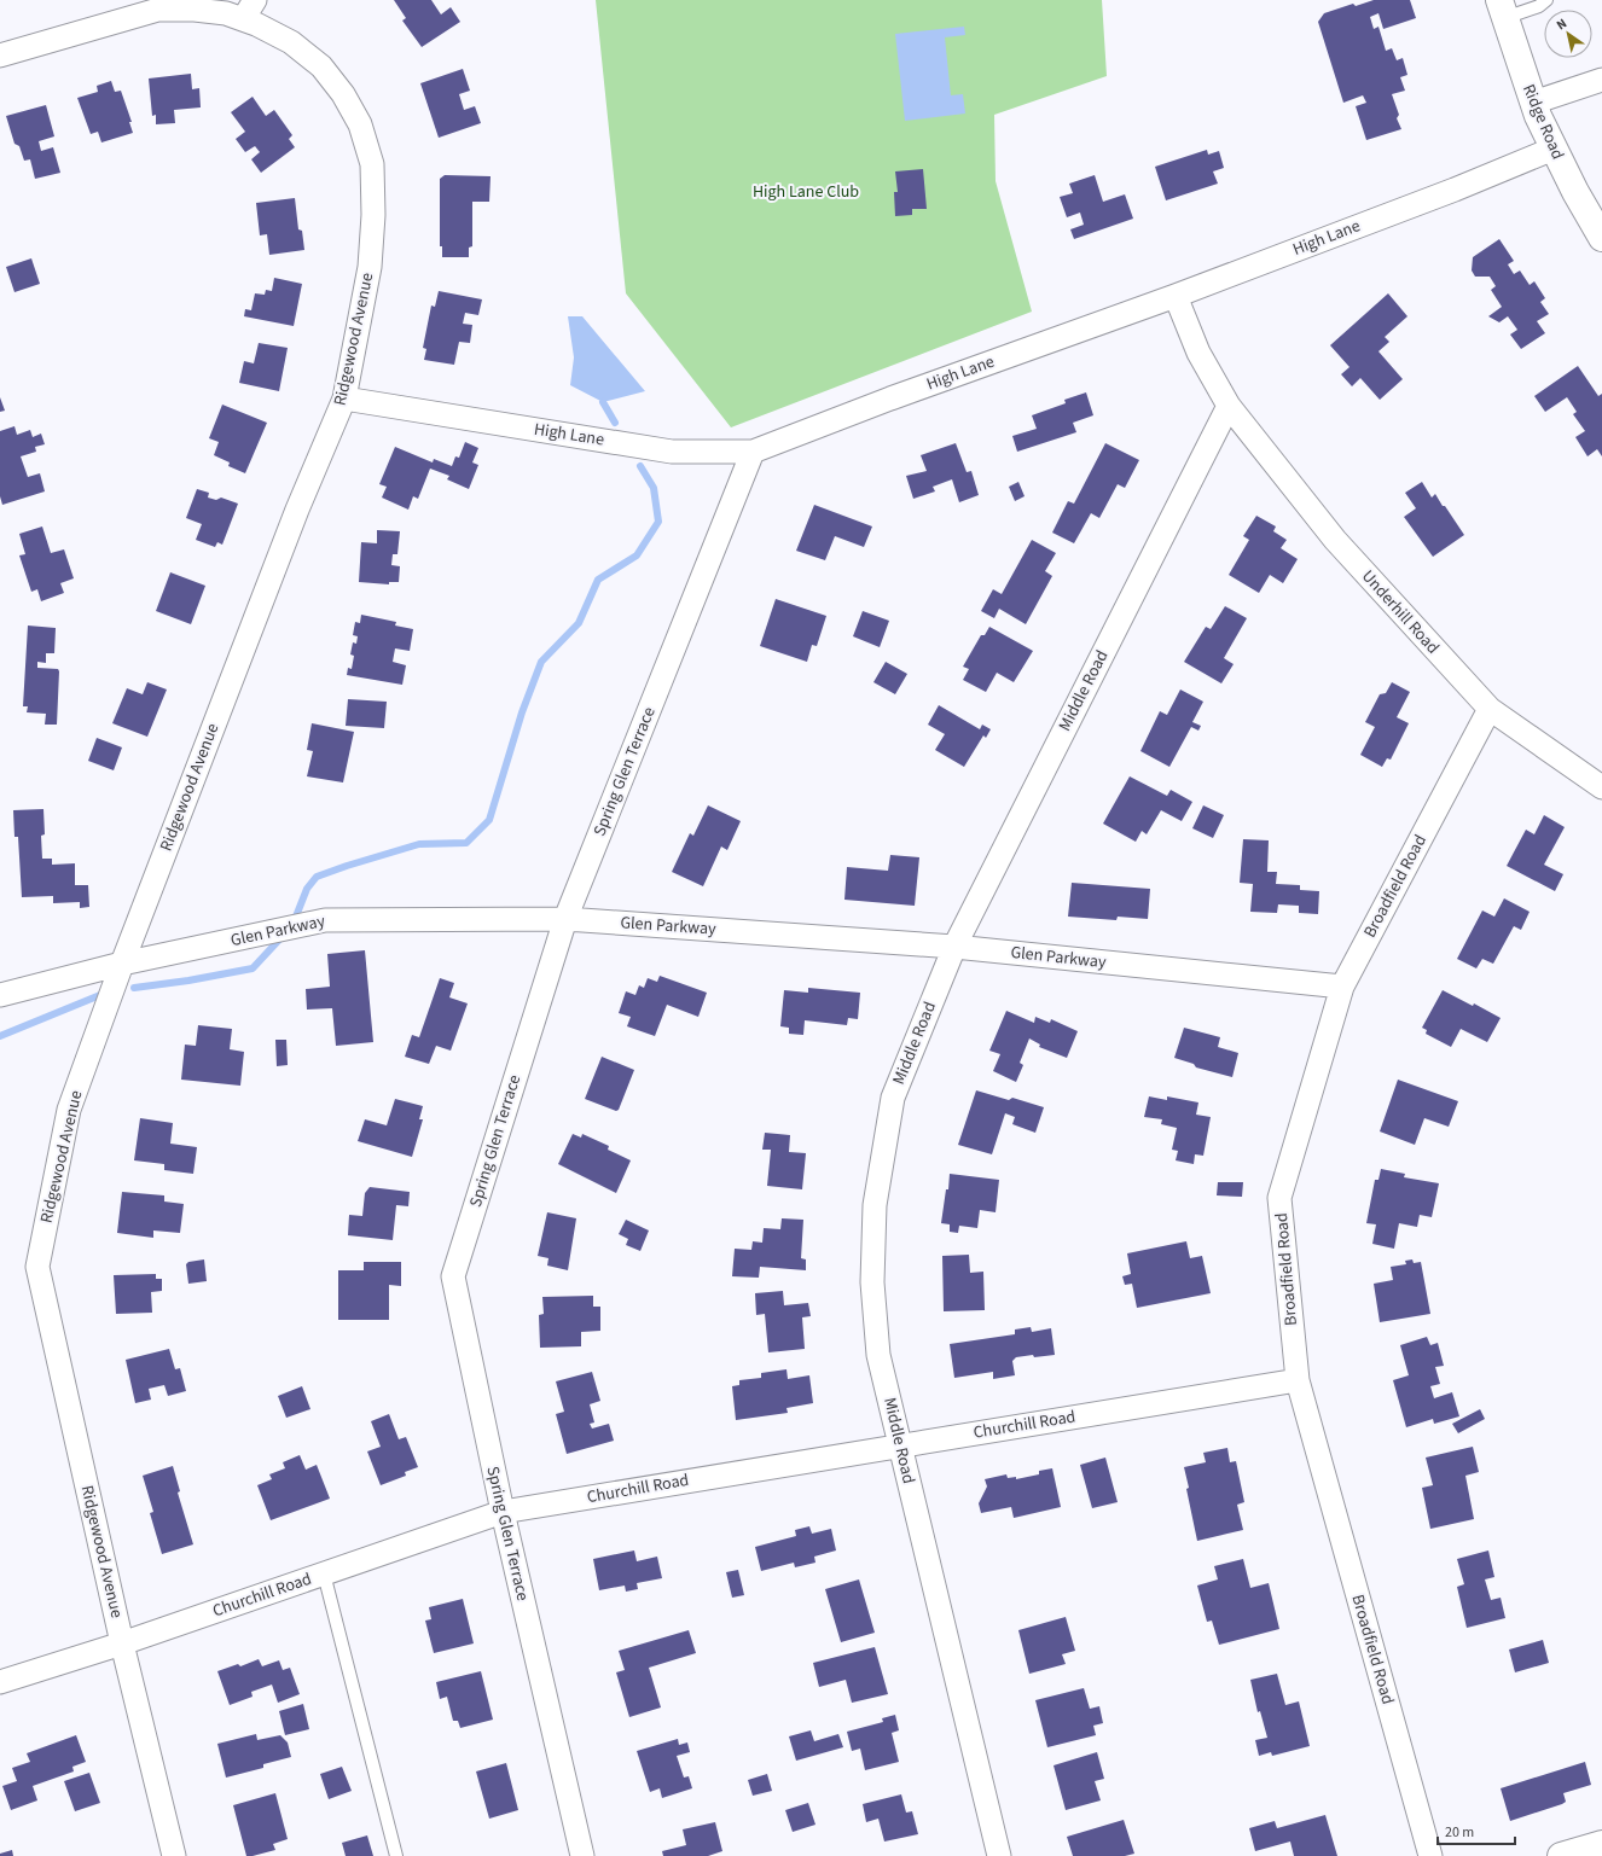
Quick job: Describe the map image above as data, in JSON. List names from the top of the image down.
{
  "streets": {
    "main road": ["Ridge Road"],
    "street": [
      "High Lane",
      "Ridgewood Avenue",
      "Underhill Road",
      "Middle Road",
      "Spring Glen Terrace",
      "Broadfield Road",
      "Glen Parkway",
      "Churchill Road"
    ]
  },
  "crossings": [
    ["Ridge Road", "High Lane"],
    ["High Lane", "Ridgewood Avenue"],
    ["High Lane", "Spring Glen Terrace"],
    ["Ridgewood Avenue", "Glen Parkway"],
    ["Ridgewood Avenue", "Churchill Road"],
    ["Underhill Road", "Middle Road"],
    ["Underhill Road", "Broadfield Road"],
    ["Middle Road", "Glen Parkway"],
    ["Middle Road", "Churchill Road"],
    ["Spring Glen Terrace", "Glen Parkway"],
    ["Spring Glen Terrace", "Churchill Road"],
    ["Broadfield Road", "Glen Parkway"],
    ["Broadfield Road", "Churchill Road"]
  ],
  "parks": ["High Lane Club"],
  "scale_bar": "20 m",
  "north": "top left"
}
